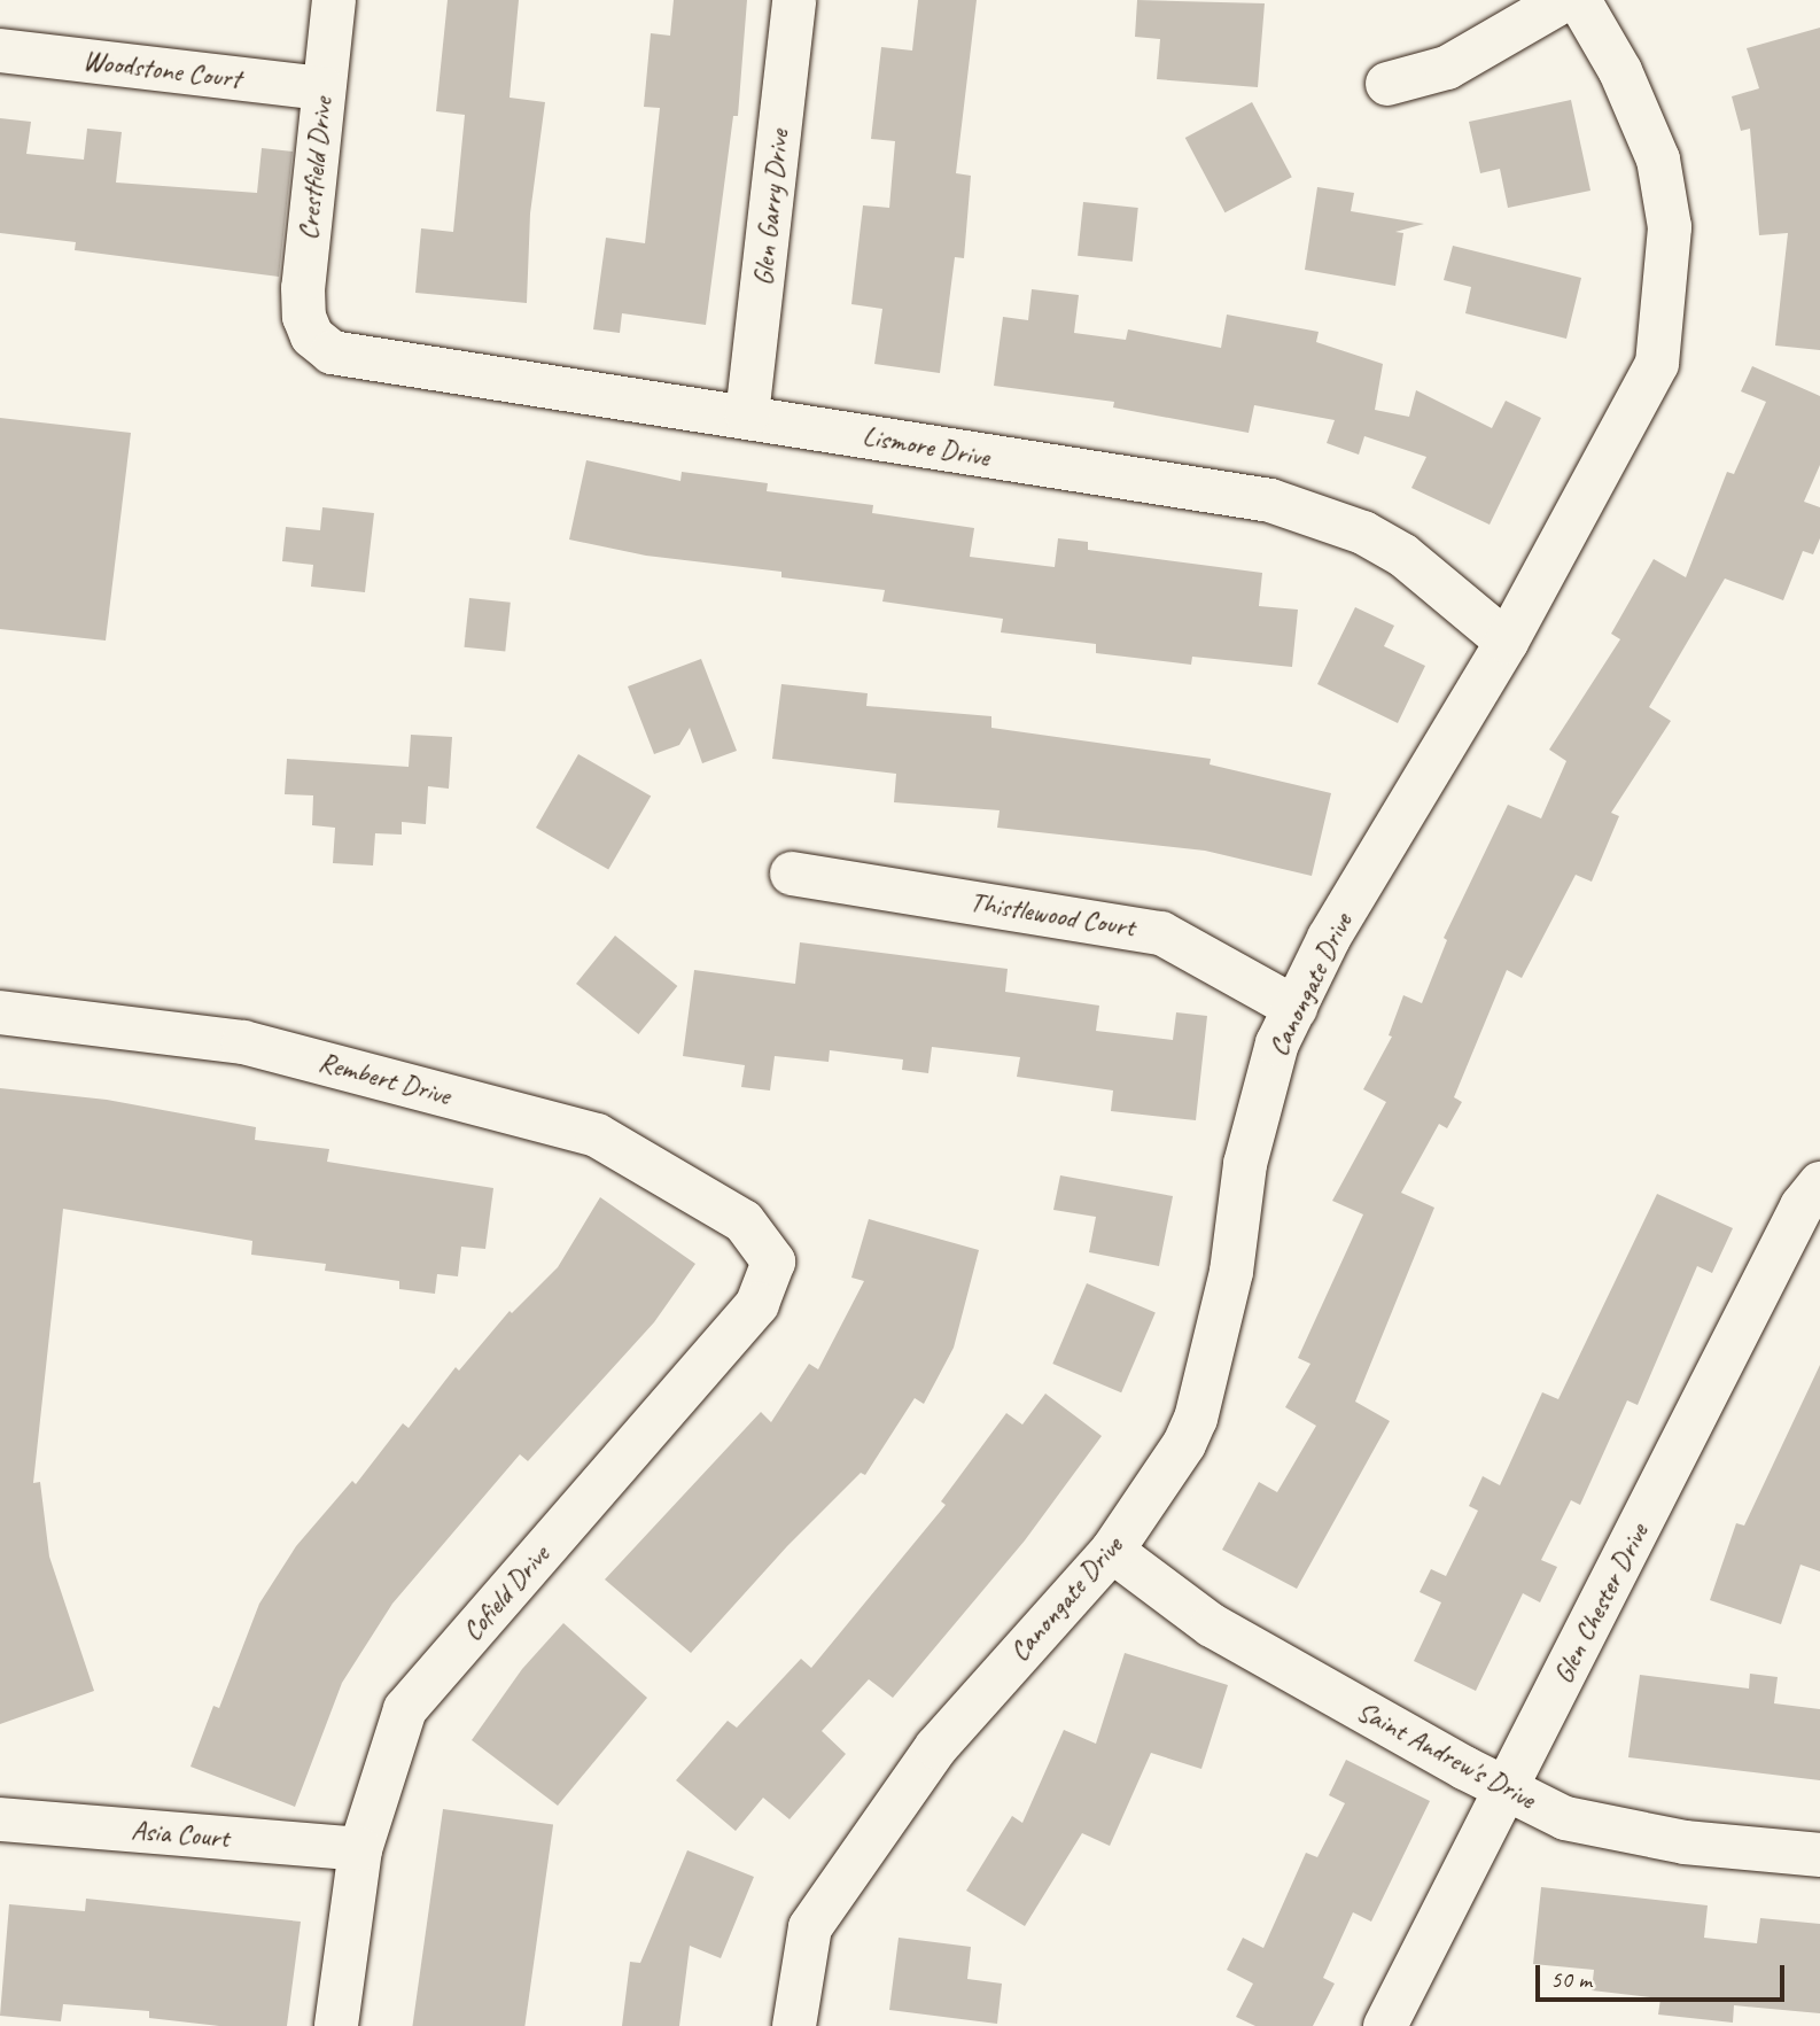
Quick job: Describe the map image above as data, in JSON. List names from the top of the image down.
{
  "streets": {
    "street": [
      "Woodstone Court",
      "Crestfield Drive",
      "Glen Garry Drive",
      "Lismore Drive",
      "Thistlewood Court",
      "Canongate Drive",
      "Rembert Drive",
      "Cofield Drive",
      "Glen Chester Drive",
      "Saint Andrew's Drive",
      "Asia Court"
    ]
  },
  "crossings": [
    ["Woodstone Court", "Crestfield Drive"],
    ["Crestfield Drive", "Lismore Drive"],
    ["Glen Garry Drive", "Lismore Drive"],
    ["Lismore Drive", "Canongate Drive"],
    ["Thistlewood Court", "Canongate Drive"],
    ["Canongate Drive", "Saint Andrew's Drive"],
    ["Rembert Drive", "Cofield Drive"],
    ["Cofield Drive", "Asia Court"],
    ["Glen Chester Drive", "Saint Andrew's Drive"]
  ],
  "scale_bar": "50 m"
}
